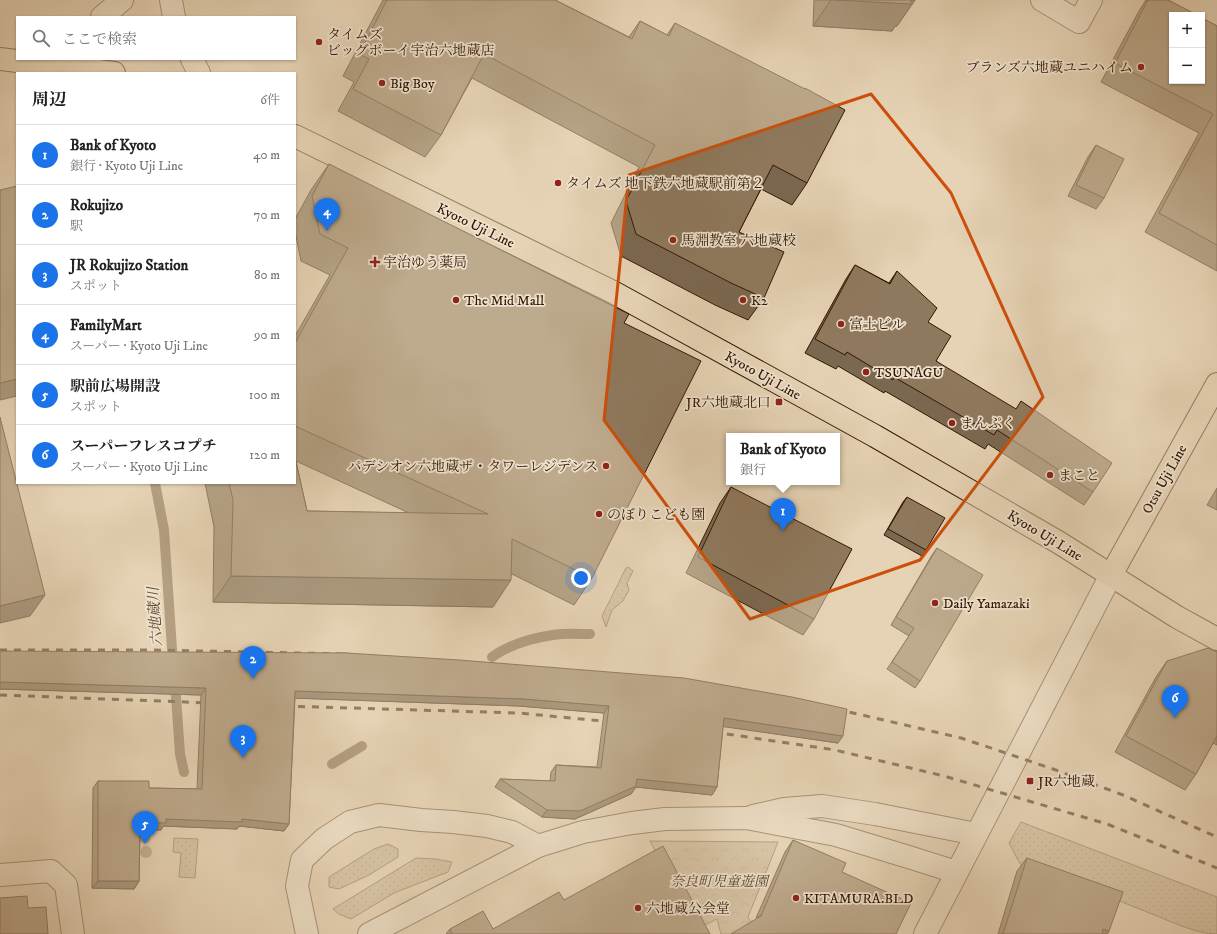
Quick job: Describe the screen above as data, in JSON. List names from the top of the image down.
{
  "streets": {
    "main road": ["Kyoto Uji Line", "Otsu Uji Line"]
  },
  "crossings": [
    ["Kyoto Uji Line", "Otsu Uji Line"]
  ],
  "water": ["六地蔵川"],
  "parks": ["奈良町児童遊園"],
  "places": {
    "other": [
      "タイムズ ビッグボーイ宇治六地蔵店",
      "ブランズ六地蔵ユニハイム",
      "Big Boy",
      "タイムズ 地下鉄六地蔵駅前第２",
      "馬淵教室 六地蔵校",
      "The Mid Mall",
      "K2",
      "富士ビル",
      "TSUNAGU",
      "まんぷく",
      "パデシオン六地蔵ザ・タワーレジデンス",
      "まこと",
      "のぼりこども園",
      "Daily Yamazaki",
      "KITAMURA.BLD",
      "六地蔵公会堂"
    ],
    "health": ["宇治ゆう薬局"],
    "transit": ["JR六地蔵北口", "JR六地蔵"]
  },
  "page": {
    "map_buttons": ["+", "−"],
    "search": "ここで検索",
    "heading": ["周辺", "6件"],
    "list": [
      {
        "mark": "1",
        "name": "Bank of Kyoto",
        "note": "銀行 · Kyoto Uji Line",
        "value": "40 m"
      },
      {
        "mark": "2",
        "name": "Rokujizo",
        "note": "駅",
        "value": "70 m"
      },
      {
        "mark": "3",
        "name": "JR Rokujizo Station",
        "note": "スポット",
        "value": "80 m"
      },
      {
        "mark": "4",
        "name": "FamilyMart",
        "note": "スーパー · Kyoto Uji Line",
        "value": "90 m"
      },
      {
        "mark": "5",
        "name": "駅前広場開設",
        "note": "スポット",
        "value": "100 m"
      },
      {
        "mark": "6",
        "name": "スーパーフレスコプチ",
        "note": "スーパー · Kyoto Uji Line",
        "value": "120 m"
      }
    ],
    "pins": [
      "4",
      "1",
      "2",
      "6",
      "3",
      "5"
    ],
    "popup": ["Bank of Kyoto", "銀行"]
  }
}
